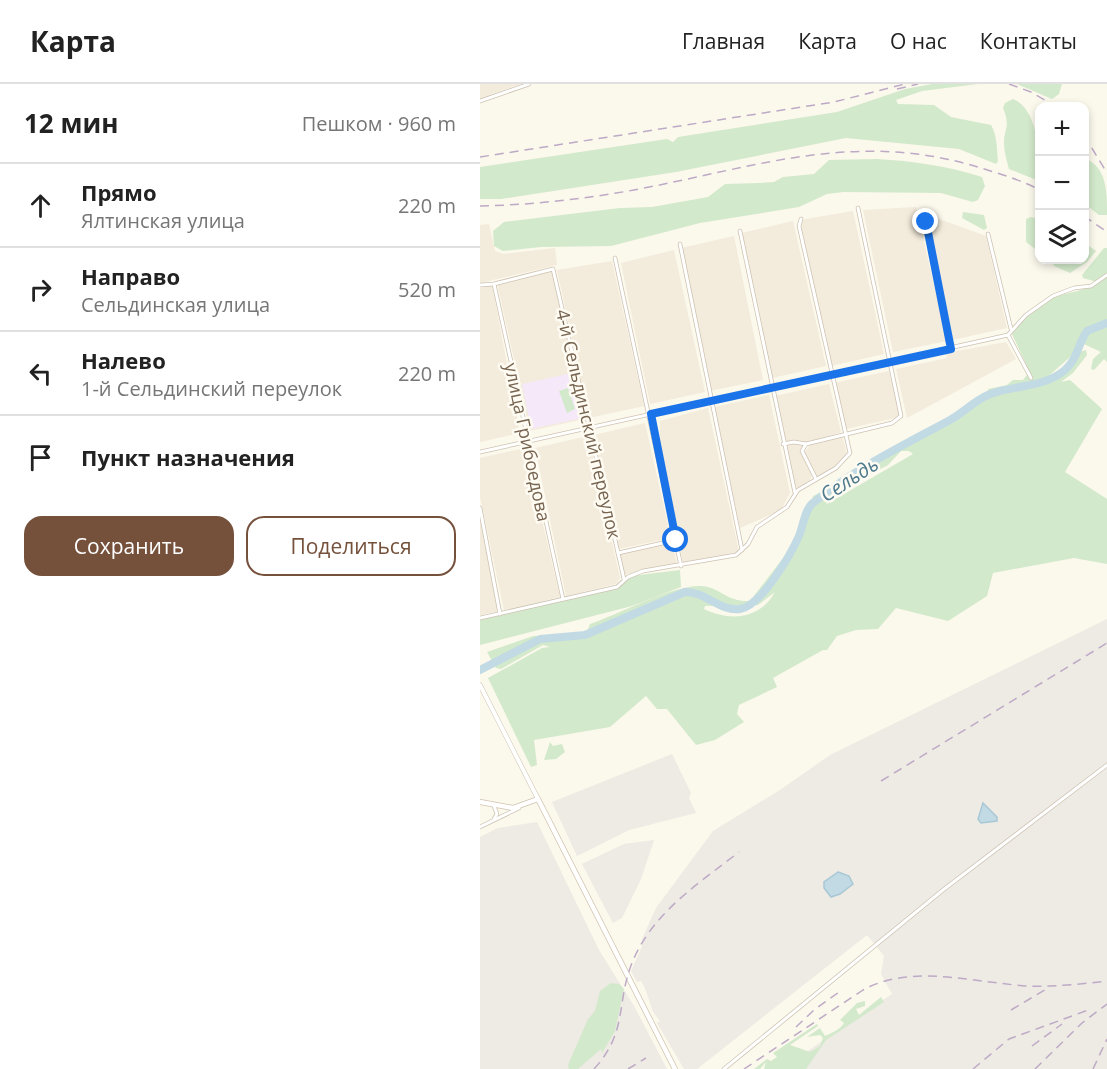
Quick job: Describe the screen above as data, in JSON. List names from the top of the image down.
{
  "streets": {
    "street": ["4-й Сельдинский переулок", "улица Грибоедова"]
  },
  "crossings": [
    ["4-й Сельдинский переулок", "улица Грибоедова"]
  ],
  "water": ["Сельдь"],
  "page": {
    "header": "Карта",
    "nav": [
      "Главная",
      "Карта",
      "О нас",
      "Контакты"
    ],
    "heading": ["12 мин", "Пешком · 960 m"],
    "map_buttons": ["+", "−"],
    "list": [
      ["Прямо", "Ялтинская улица", "220 m"],
      ["Направо", "Сельдинская улица", "520 m"],
      ["Налево", "1-й Сельдинский переулок", "220 m"],
      "Пункт назначения"
    ],
    "buttons": ["Сохранить", "Поделиться"]
  }
}
